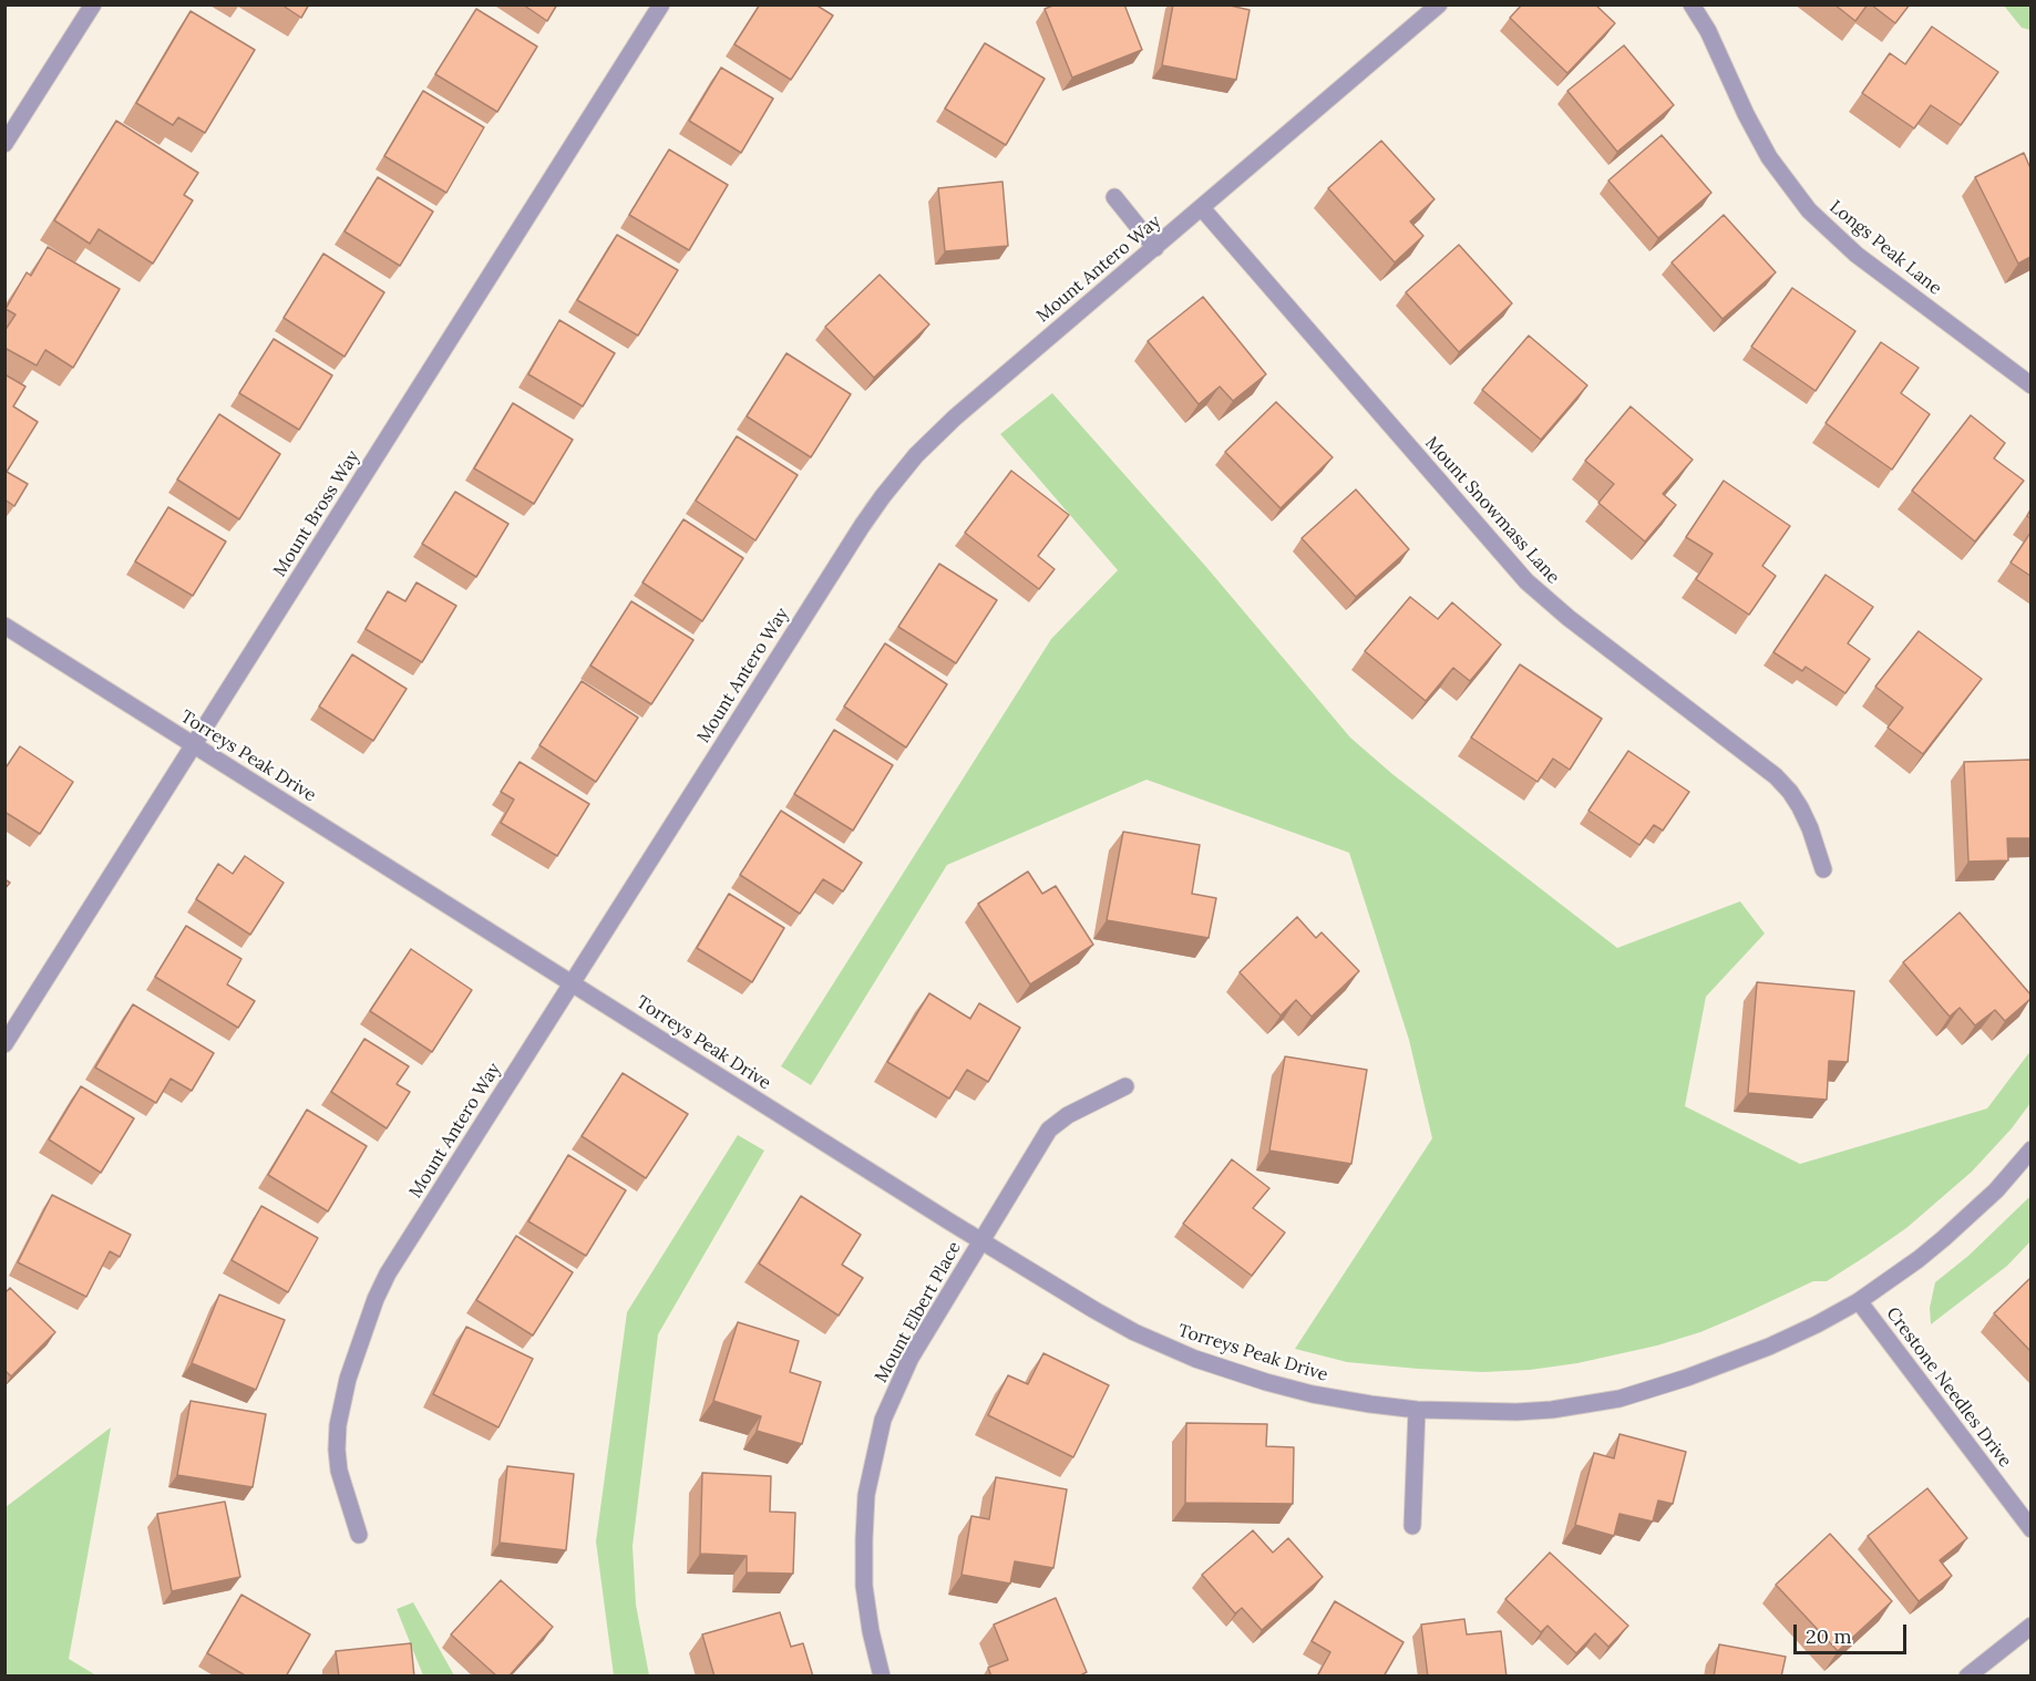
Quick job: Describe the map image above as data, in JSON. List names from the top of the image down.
{
  "streets": {
    "street": [
      "Longs Peak Lane",
      "Mount Antero Way",
      "Mount Snowmass Lane",
      "Mount Bross Way",
      "Torreys Peak Drive",
      "Mount Elbert Place",
      "Crestone Needles Drive"
    ]
  },
  "crossings": [
    ["Mount Antero Way", "Mount Snowmass Lane"],
    ["Mount Antero Way", "Torreys Peak Drive"],
    ["Mount Bross Way", "Torreys Peak Drive"],
    ["Torreys Peak Drive", "Mount Elbert Place"],
    ["Torreys Peak Drive", "Crestone Needles Drive"]
  ],
  "scale_bar": "20 m"
}
